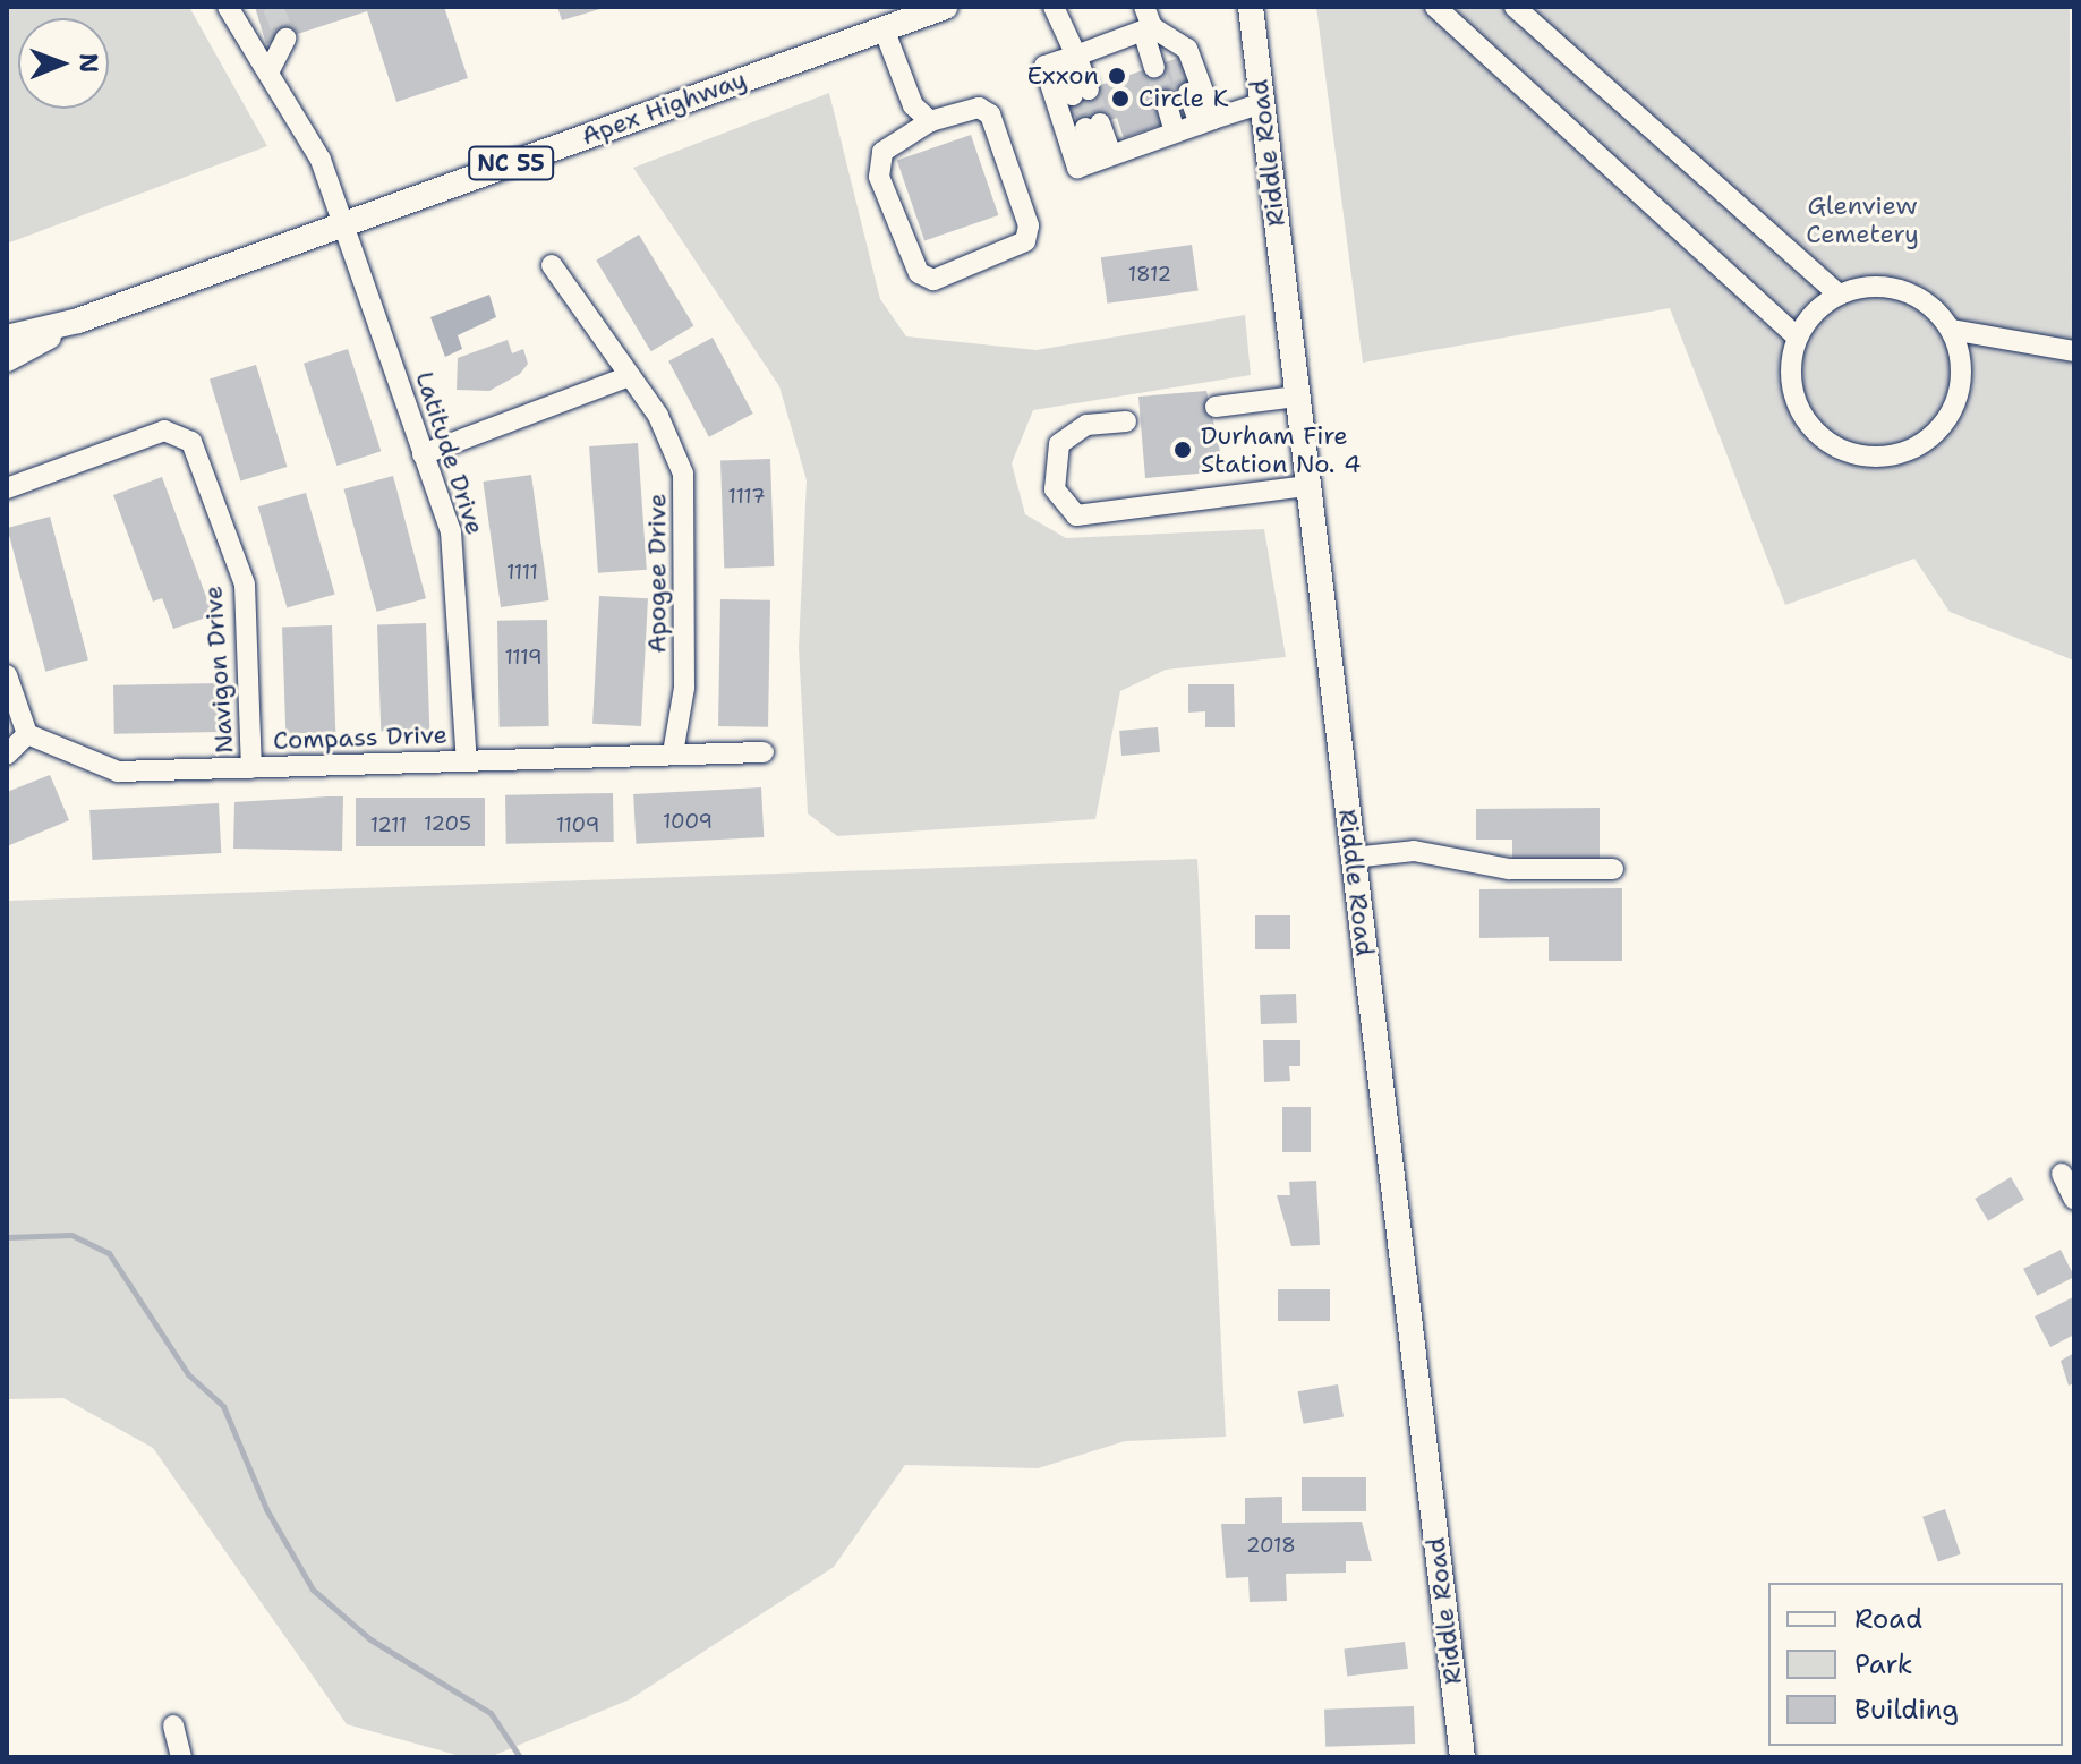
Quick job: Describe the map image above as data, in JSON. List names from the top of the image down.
{
  "streets": {
    "main road": ["Apex Highway", "Riddle Road", "NC 55"],
    "street": [
      "Latitude Drive",
      "Apogee Drive",
      "Navigon Drive",
      "Compass Drive"
    ]
  },
  "crossings": [
    ["Apex Highway", "Latitude Drive"],
    ["Latitude Drive", "Compass Drive"],
    ["Apogee Drive", "Compass Drive"],
    ["Navigon Drive", "Compass Drive"]
  ],
  "parks": ["Glenview Cemetery"],
  "places": ["Exxon", "Circle K", "Durham Fire Station No. 4"],
  "house_numbers": [
    "1812",
    "1117",
    "1111",
    "1119",
    "1009",
    "1205",
    "1211",
    "1109",
    "2018"
  ],
  "legend": ["Road", "Park", "Building"],
  "north": "right"
}
